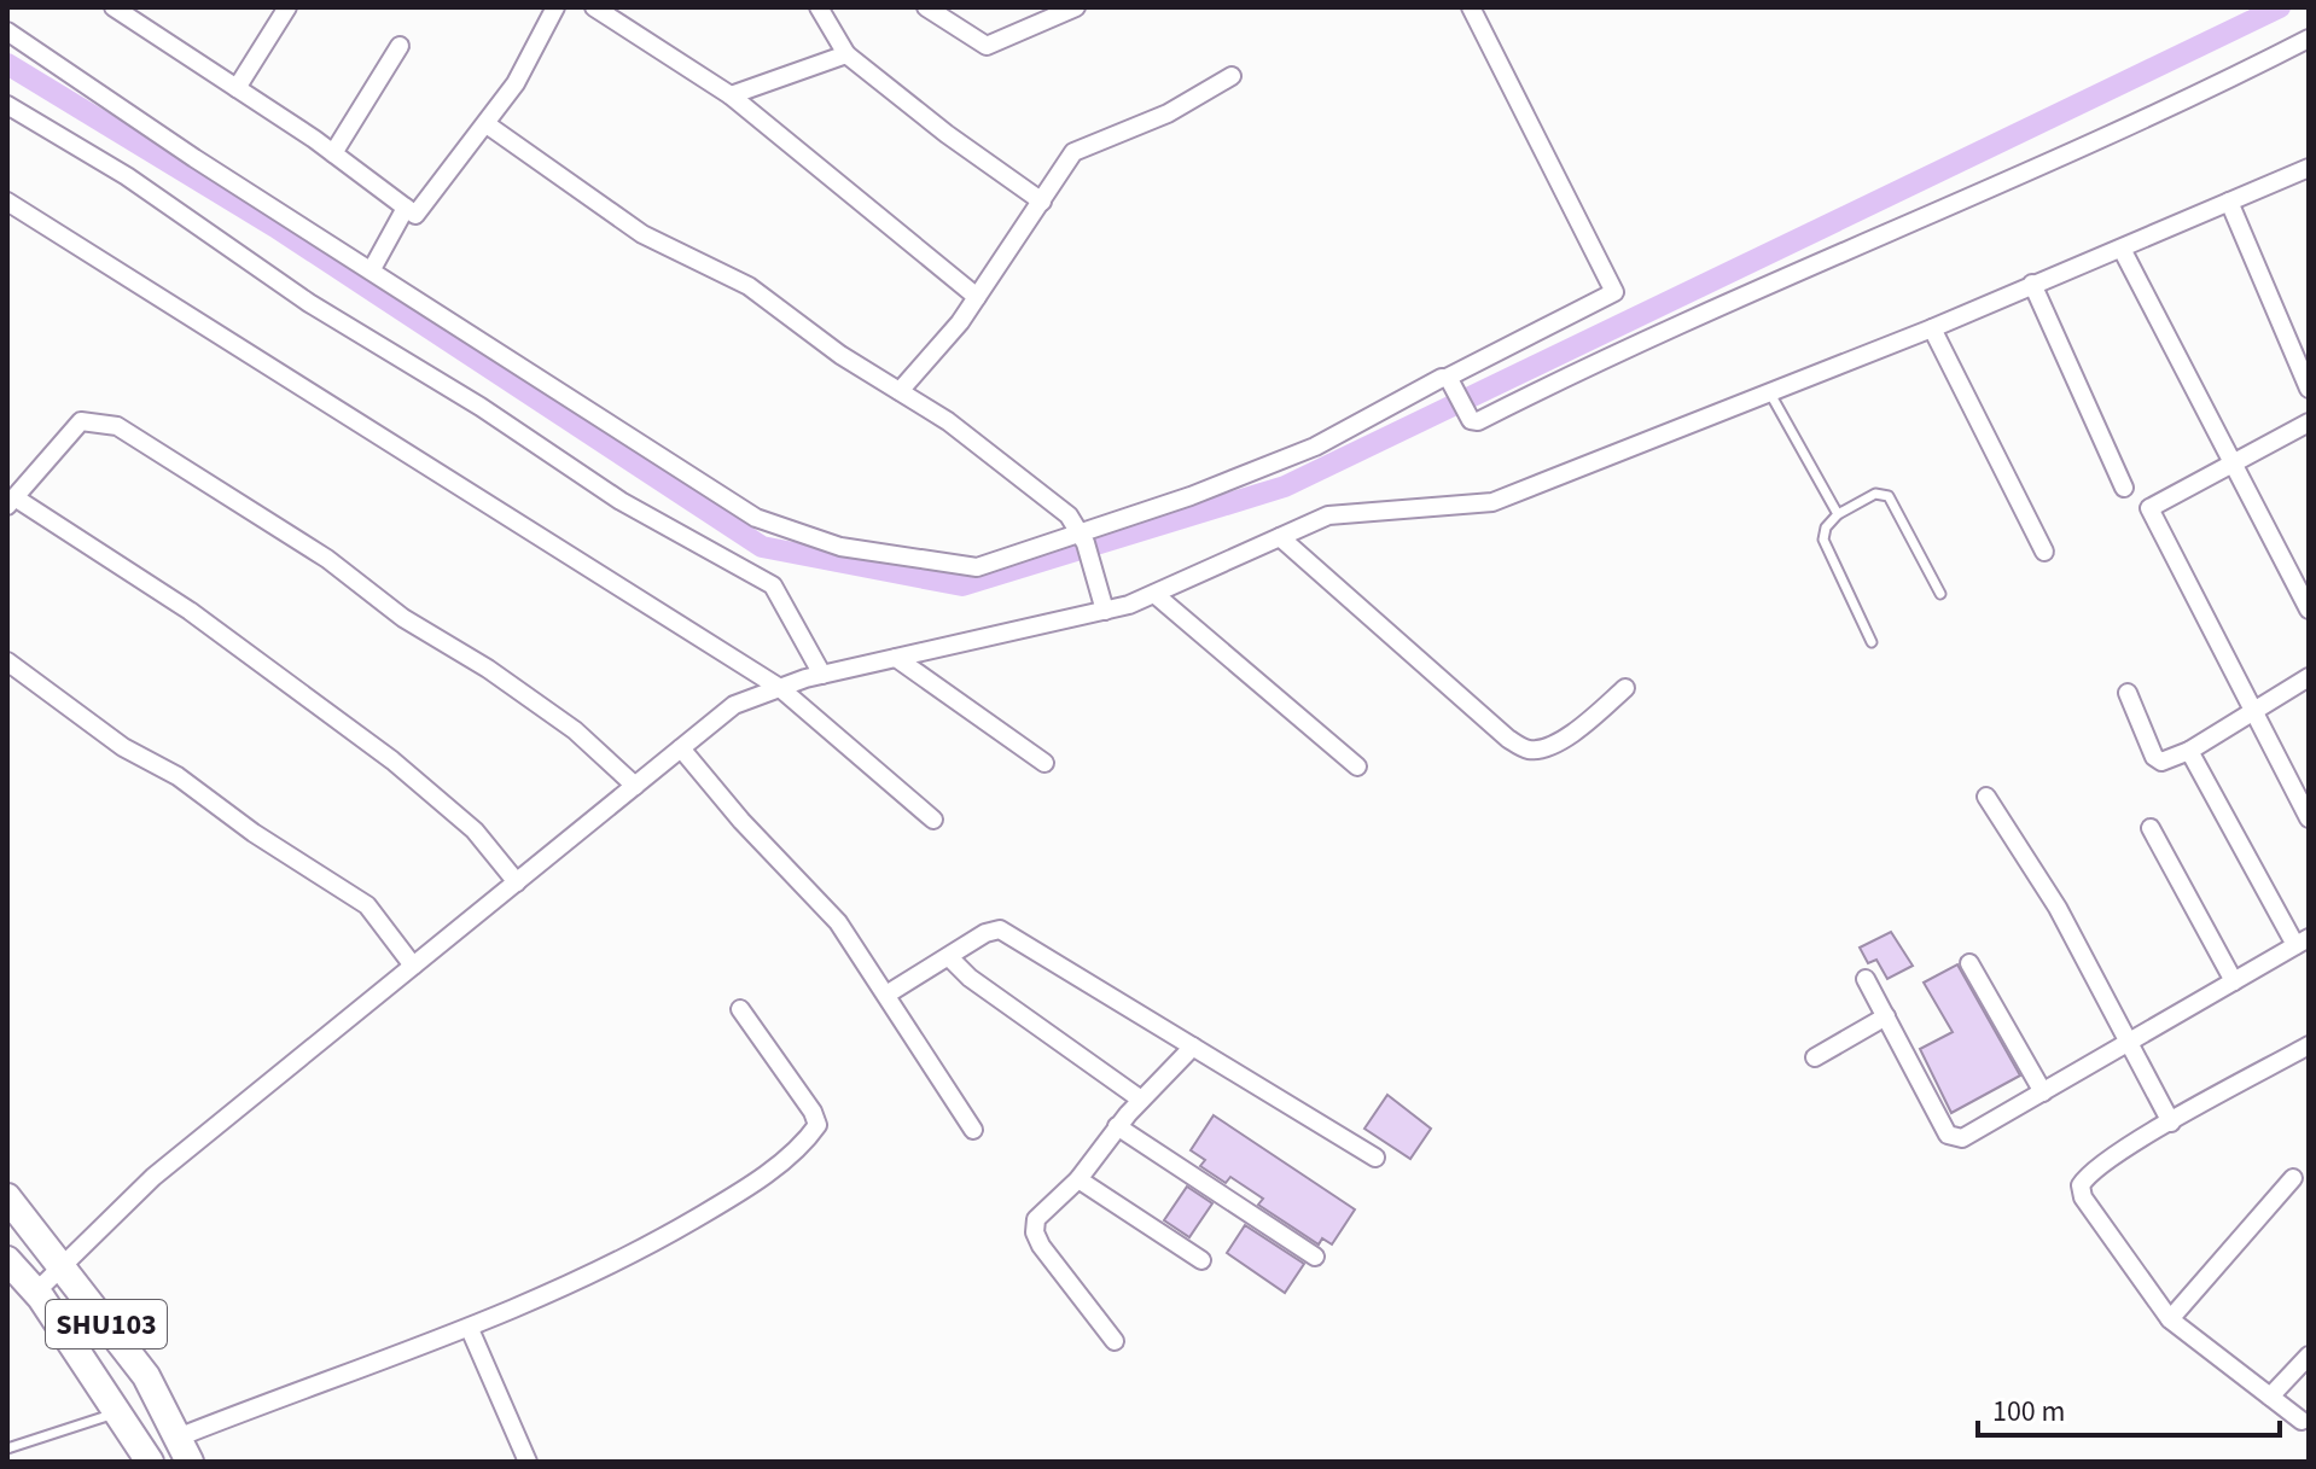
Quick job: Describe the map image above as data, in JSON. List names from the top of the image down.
{
  "streets": {
    "main road": ["SHU103"]
  },
  "scale_bar": "100 m"
}
